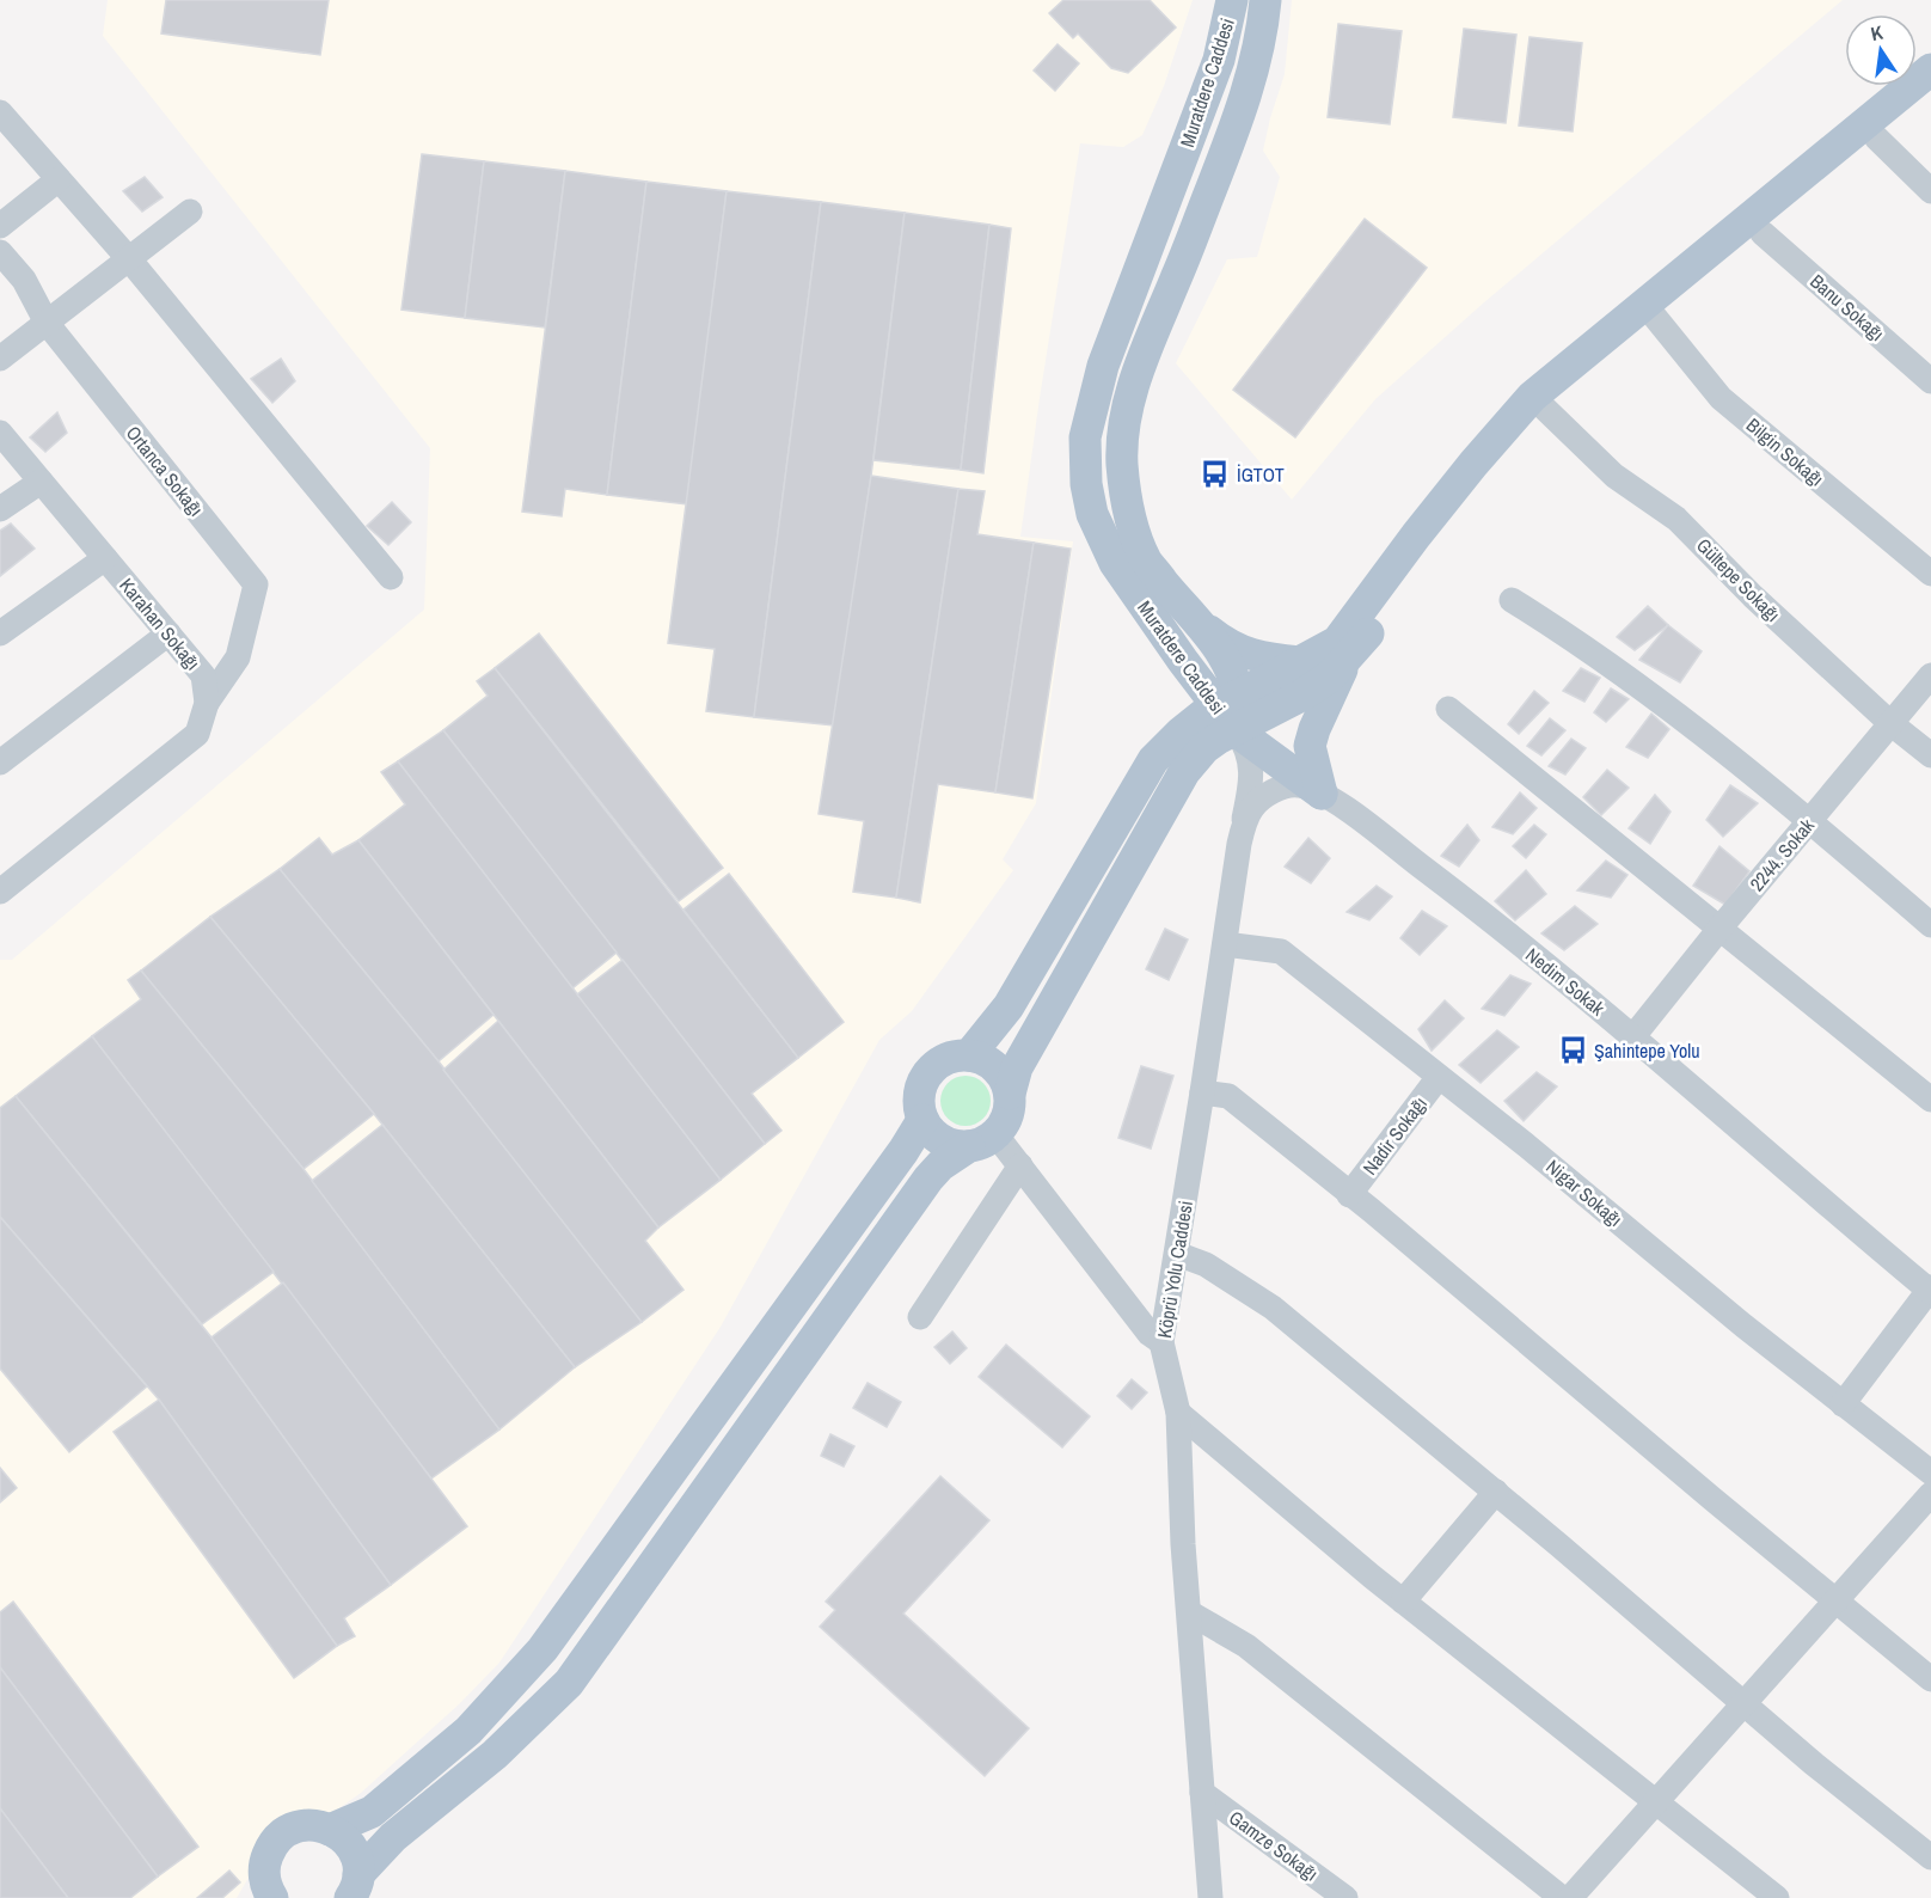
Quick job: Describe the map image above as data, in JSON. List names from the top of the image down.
{
  "streets": {
    "main road": ["Muratdere Caddesi"],
    "street": [
      "Banu Sokağı",
      "Bilgin Sokağı",
      "Ortanca Sokağı",
      "Gültepe Sokağı",
      "Karahan Sokağı",
      "2244. Sokak",
      "Nedim Sokak",
      "Nadir Sokağı",
      "Nigar Sokağı",
      "Köprü Yolu Caddesi",
      "Gamze Sokağı"
    ]
  },
  "crossings": [
    ["Ortanca Sokağı", "Karahan Sokağı"],
    ["Gültepe Sokağı", "2244. Sokak"],
    ["2244. Sokak", "Nedim Sokak"],
    ["Nedim Sokak", "Köprü Yolu Caddesi"],
    ["Nadir Sokağı", "Nigar Sokağı"],
    ["Nigar Sokağı", "Köprü Yolu Caddesi"],
    ["Köprü Yolu Caddesi", "Gamze Sokağı"]
  ],
  "places": {
    "bus stop": ["İGTOT", "Şahintepe Yolu"]
  },
  "north": "top"
}
